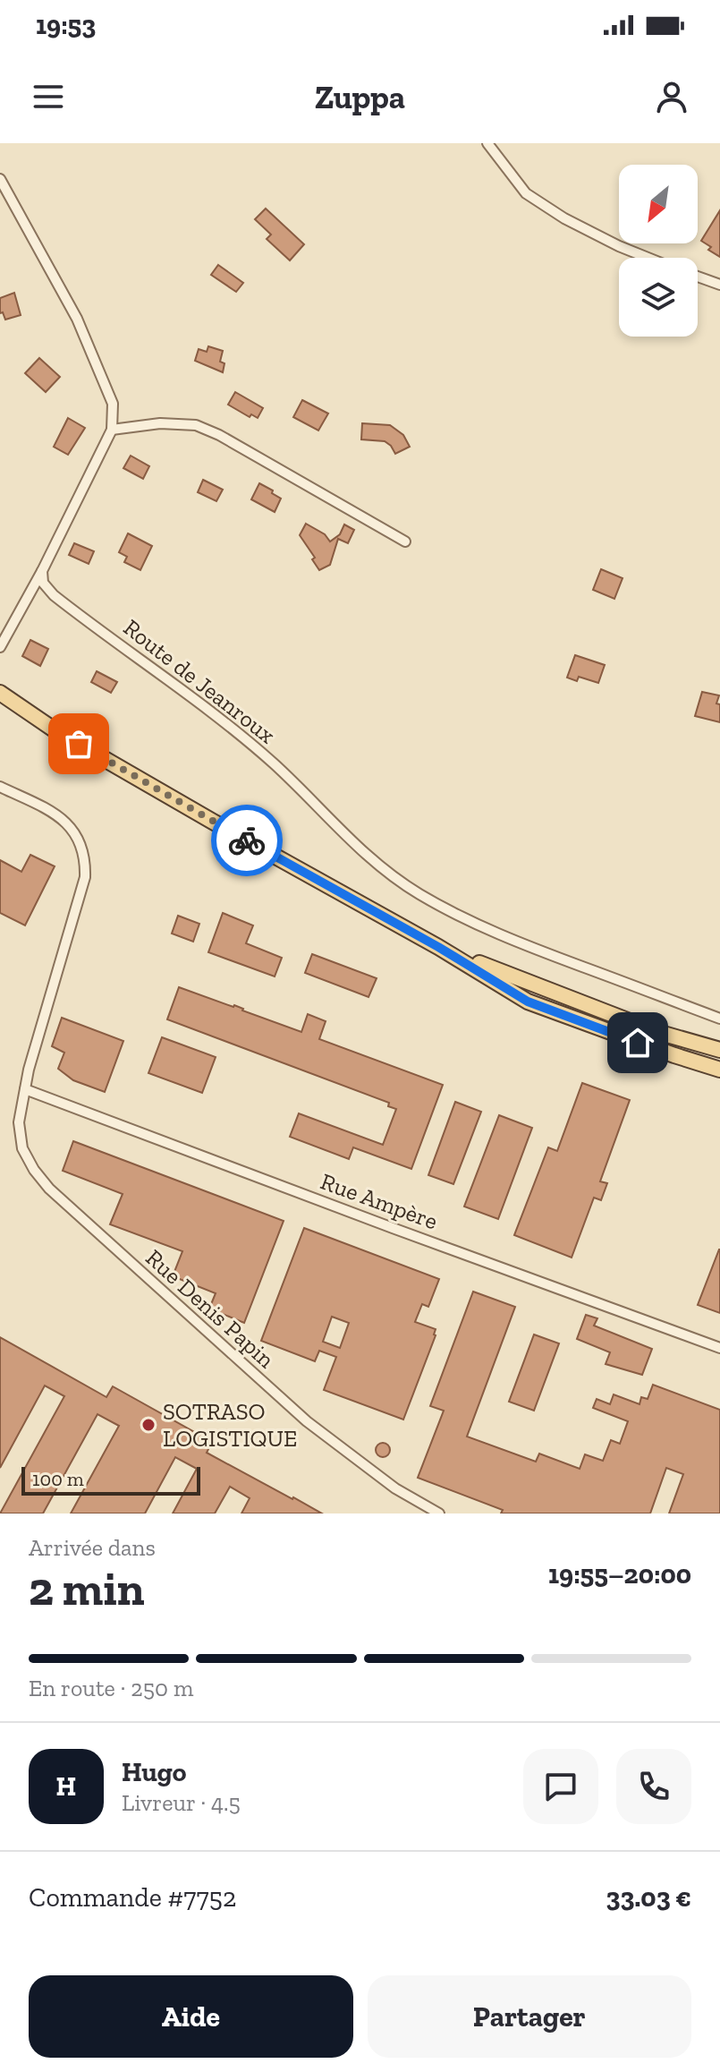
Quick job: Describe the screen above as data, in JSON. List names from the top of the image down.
{
  "streets": {
    "street": ["Route de Jeanroux", "Rue Ampère", "Rue Denis Papin"]
  },
  "crossings": [
    ["Rue Ampère", "Rue Denis Papin"]
  ],
  "places": ["SOTRASO LOGISTIQUE"],
  "scale_bar": "100 m",
  "north": "bottom left",
  "page": {
    "status": "19:53",
    "header": "Zuppa",
    "scale": "100 m",
    "heading": ["2 min", "Arrivée dans", "19:55–20:00"],
    "panel": [
      "Hugo",
      "Livreur · 4.5",
      "Commande #7752",
      "33.03 €"
    ],
    "bar": "En route · 250 m",
    "round": "H",
    "buttons": ["Aide", "Partager"]
  }
}
